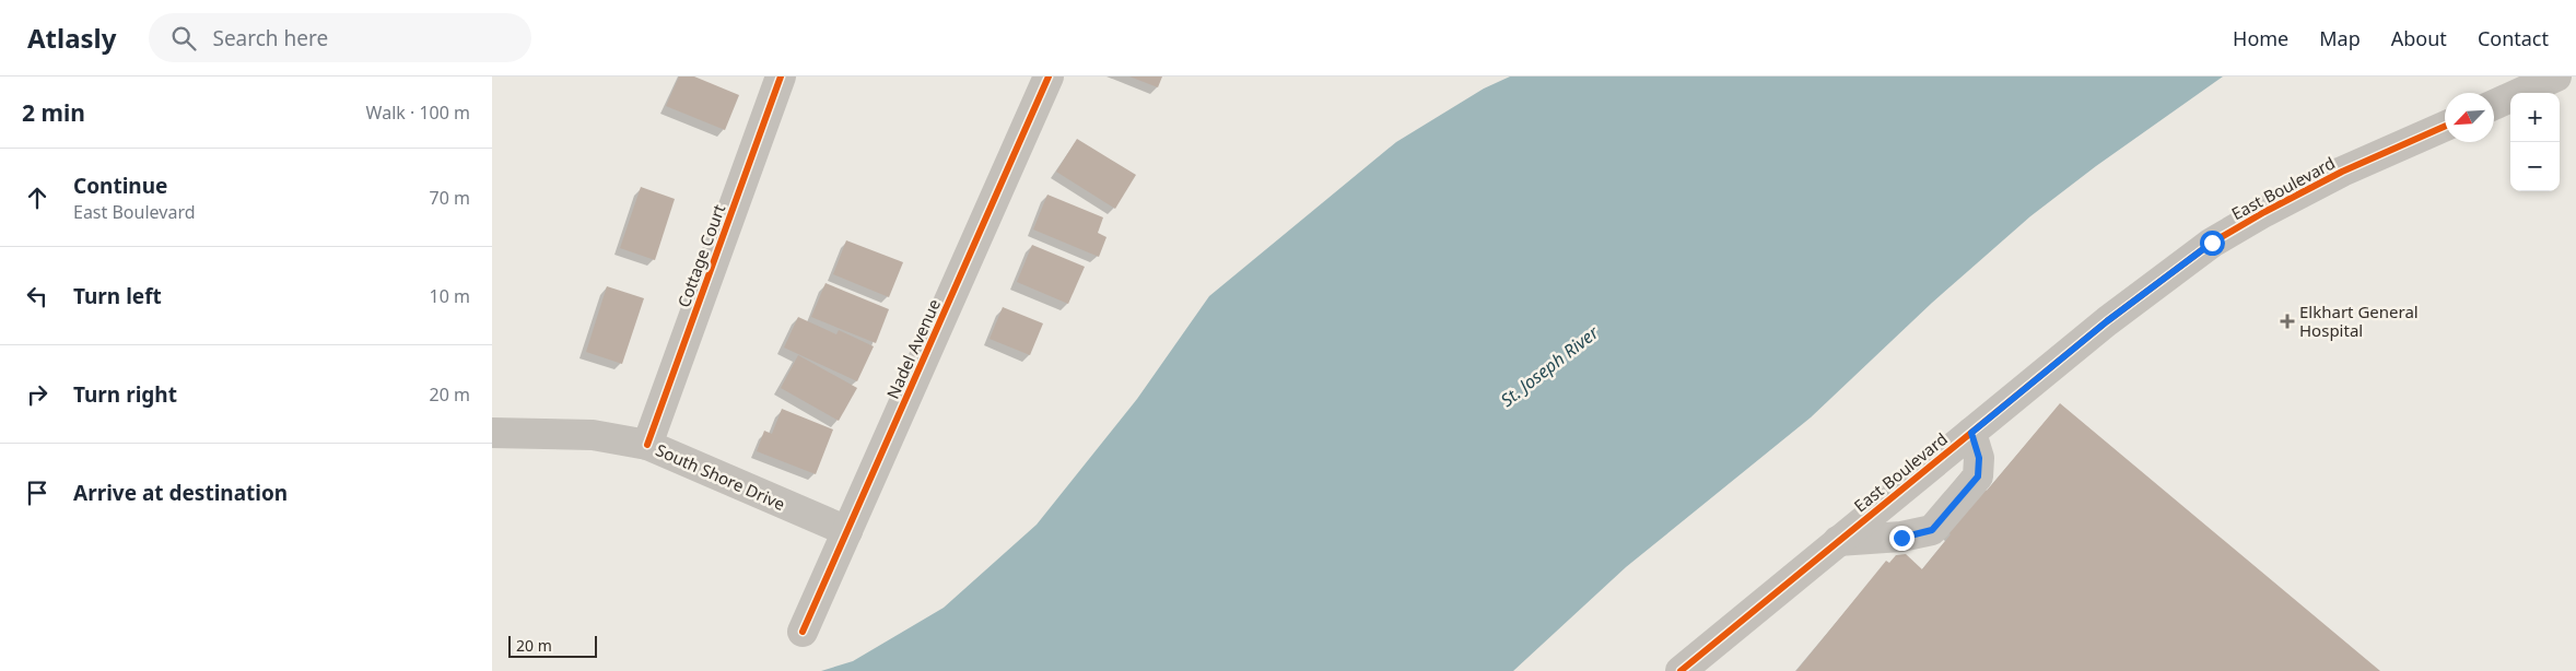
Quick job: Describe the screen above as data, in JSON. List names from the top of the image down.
{
  "streets": {
    "street": [
      "East Boulevard",
      "Cottage Court",
      "Nadel Avenue",
      "South Shore Drive"
    ]
  },
  "crossings": [
    ["Cottage Court", "South Shore Drive"],
    ["Nadel Avenue", "South Shore Drive"]
  ],
  "water": ["St. Joseph River"],
  "places": {
    "health": ["Elkhart General Hospital"]
  },
  "scale_bar": "20 m",
  "north": "bottom left",
  "page": {
    "header": "Atlasly",
    "search": "Search here",
    "nav": [
      "Home",
      "Map",
      "About",
      "Contact"
    ],
    "heading": ["2 min", "Walk · 100 m"],
    "map_buttons": ["+", "−"],
    "list": [
      ["Continue", "East Boulevard", "70 m"],
      ["Turn left", "10 m"],
      ["Turn right", "20 m"],
      "Arrive at destination"
    ],
    "scale": "20 m"
  }
}
